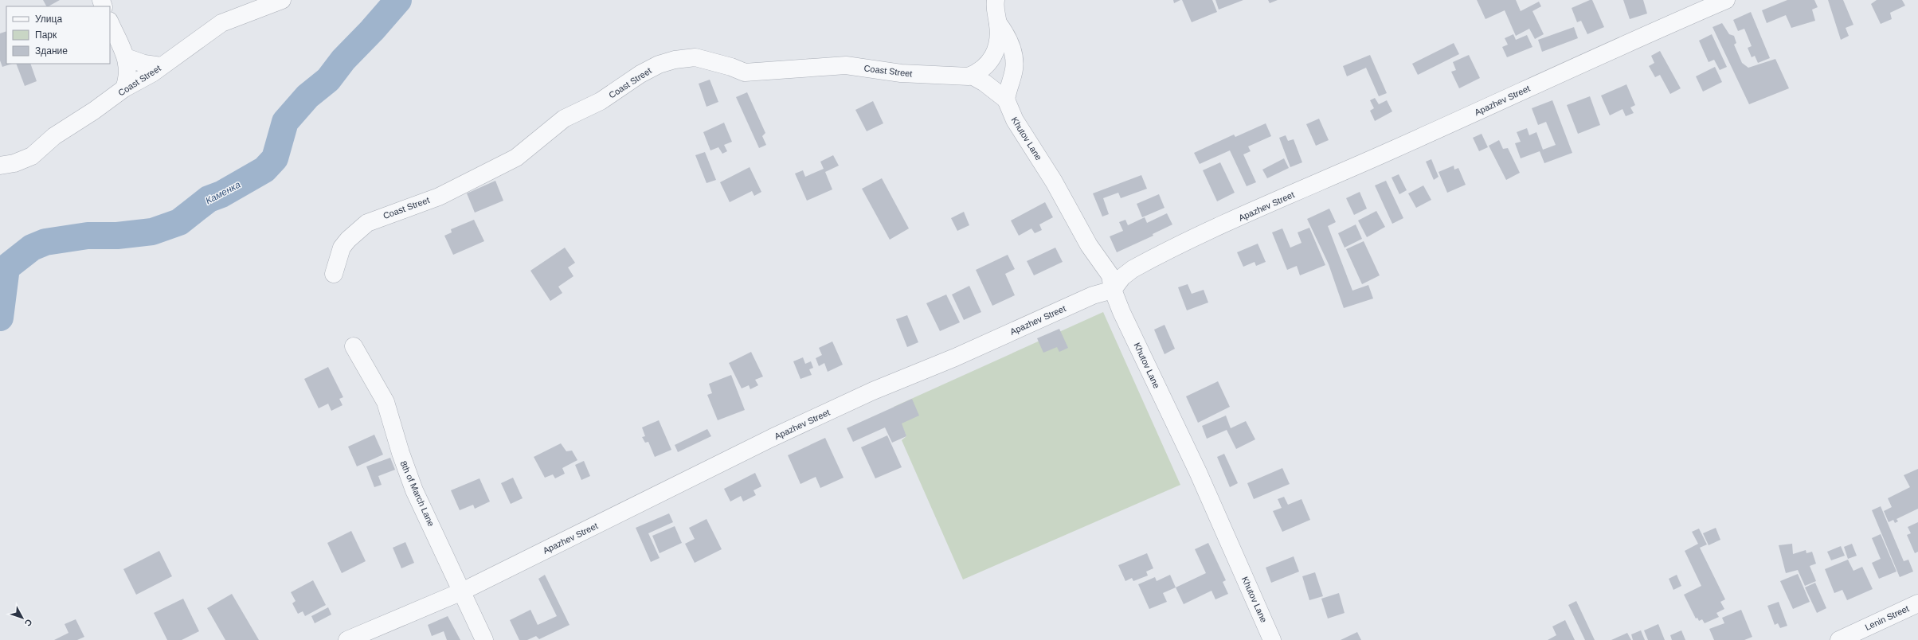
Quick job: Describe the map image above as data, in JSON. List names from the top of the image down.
{
  "streets": {
    "street": [
      "Coast Street",
      "Apazhev Street",
      "Khutov Lane",
      "8th of March Lane",
      "Lenin Street"
    ]
  },
  "crossings": [
    ["Apazhev Street", "Khutov Lane"],
    ["Apazhev Street", "8th of March Lane"]
  ],
  "water": ["Каменка"],
  "legend": ["Улица", "Парк", "Здание"],
  "north": "bottom right"
}
